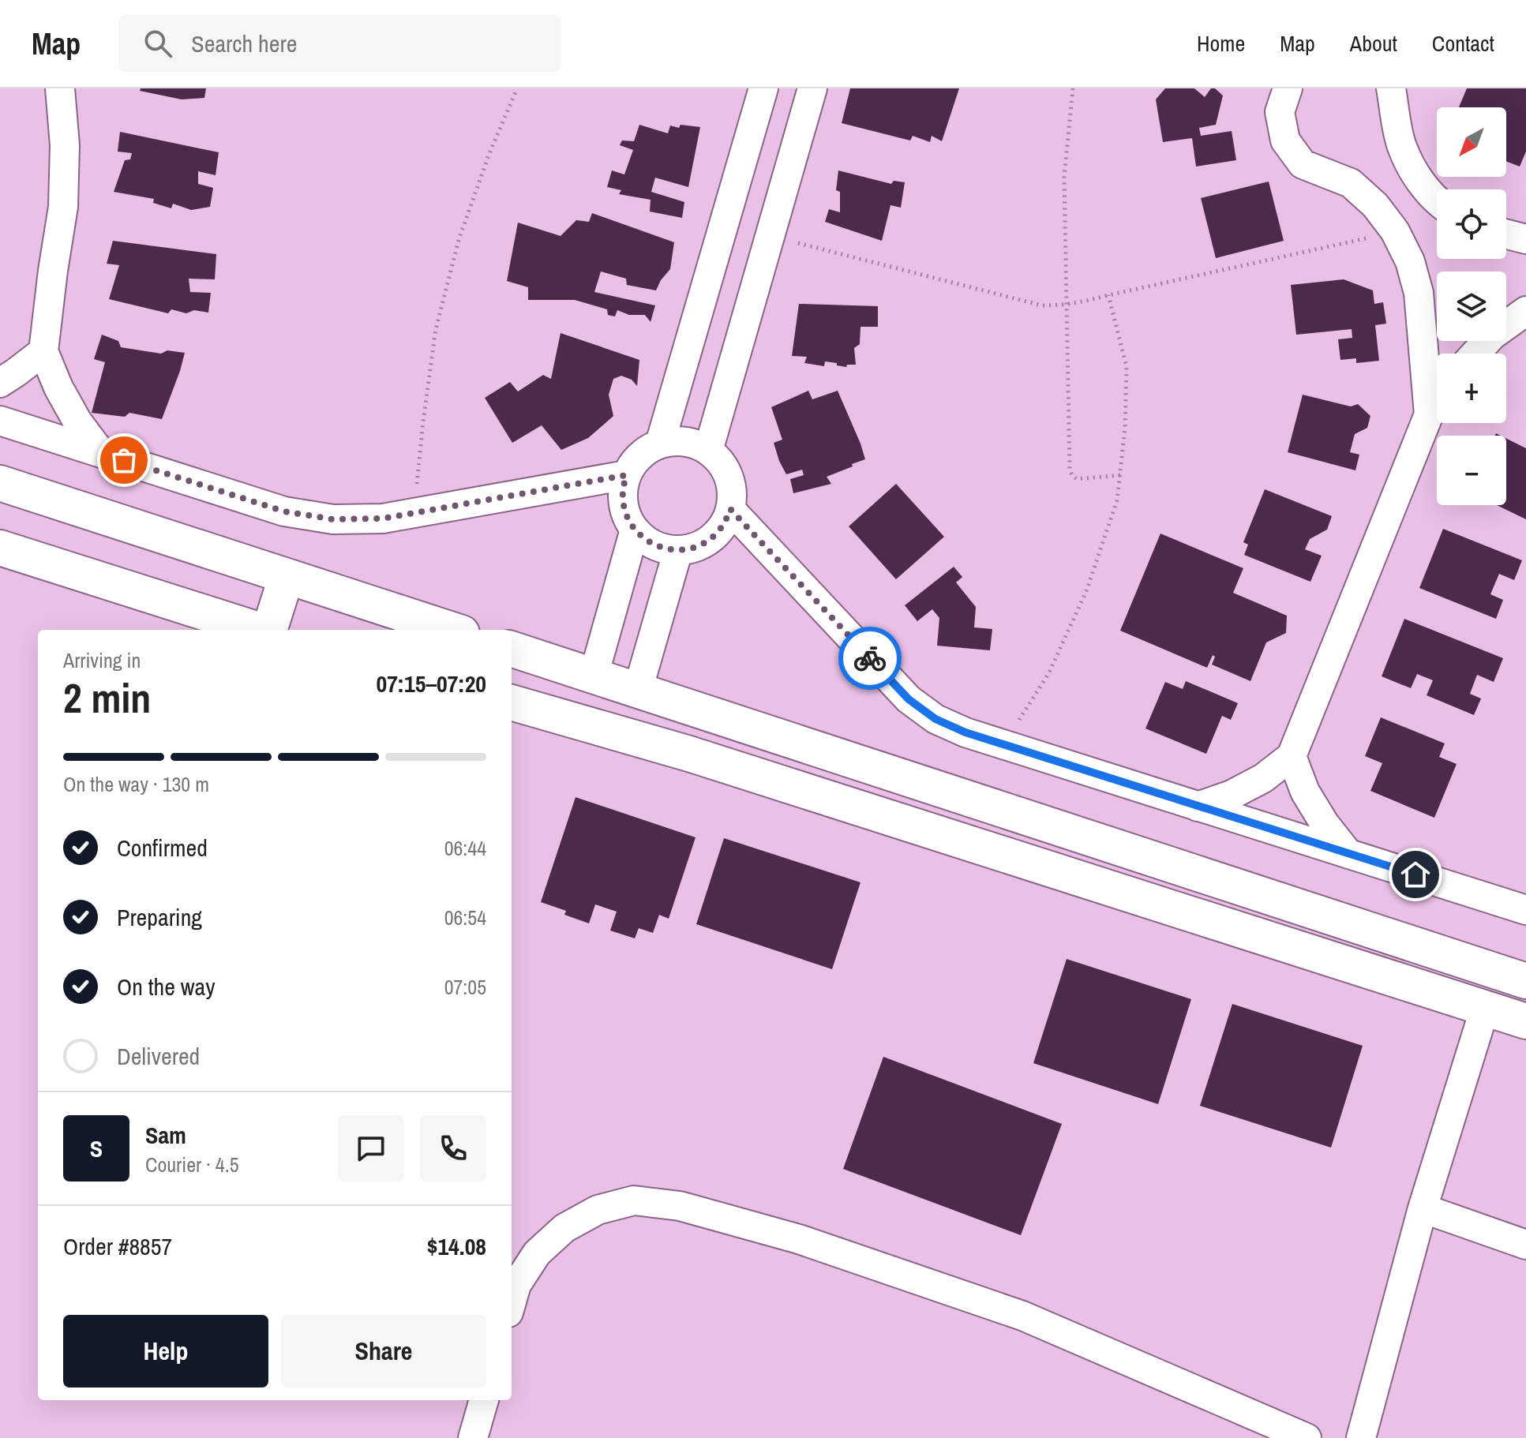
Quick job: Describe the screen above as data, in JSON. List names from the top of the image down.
{
  "north": "bottom left",
  "page": {
    "header": "Map",
    "search": "Search here",
    "nav": [
      "Home",
      "Map",
      "About",
      "Contact"
    ],
    "map_buttons": ["+", "−"],
    "heading": ["2 min", "Arriving in", "07:15–07:20"],
    "panel": [
      "Sam",
      "Courier · 4.5",
      "Order #8857",
      "$14.08"
    ],
    "bar": "On the way · 130 m",
    "list": [
      ["Confirmed", "06:44"],
      ["Preparing", "06:54"],
      ["On the way", "07:05"],
      "Delivered"
    ],
    "round": "S",
    "buttons": ["Help", "Share"]
  }
}
